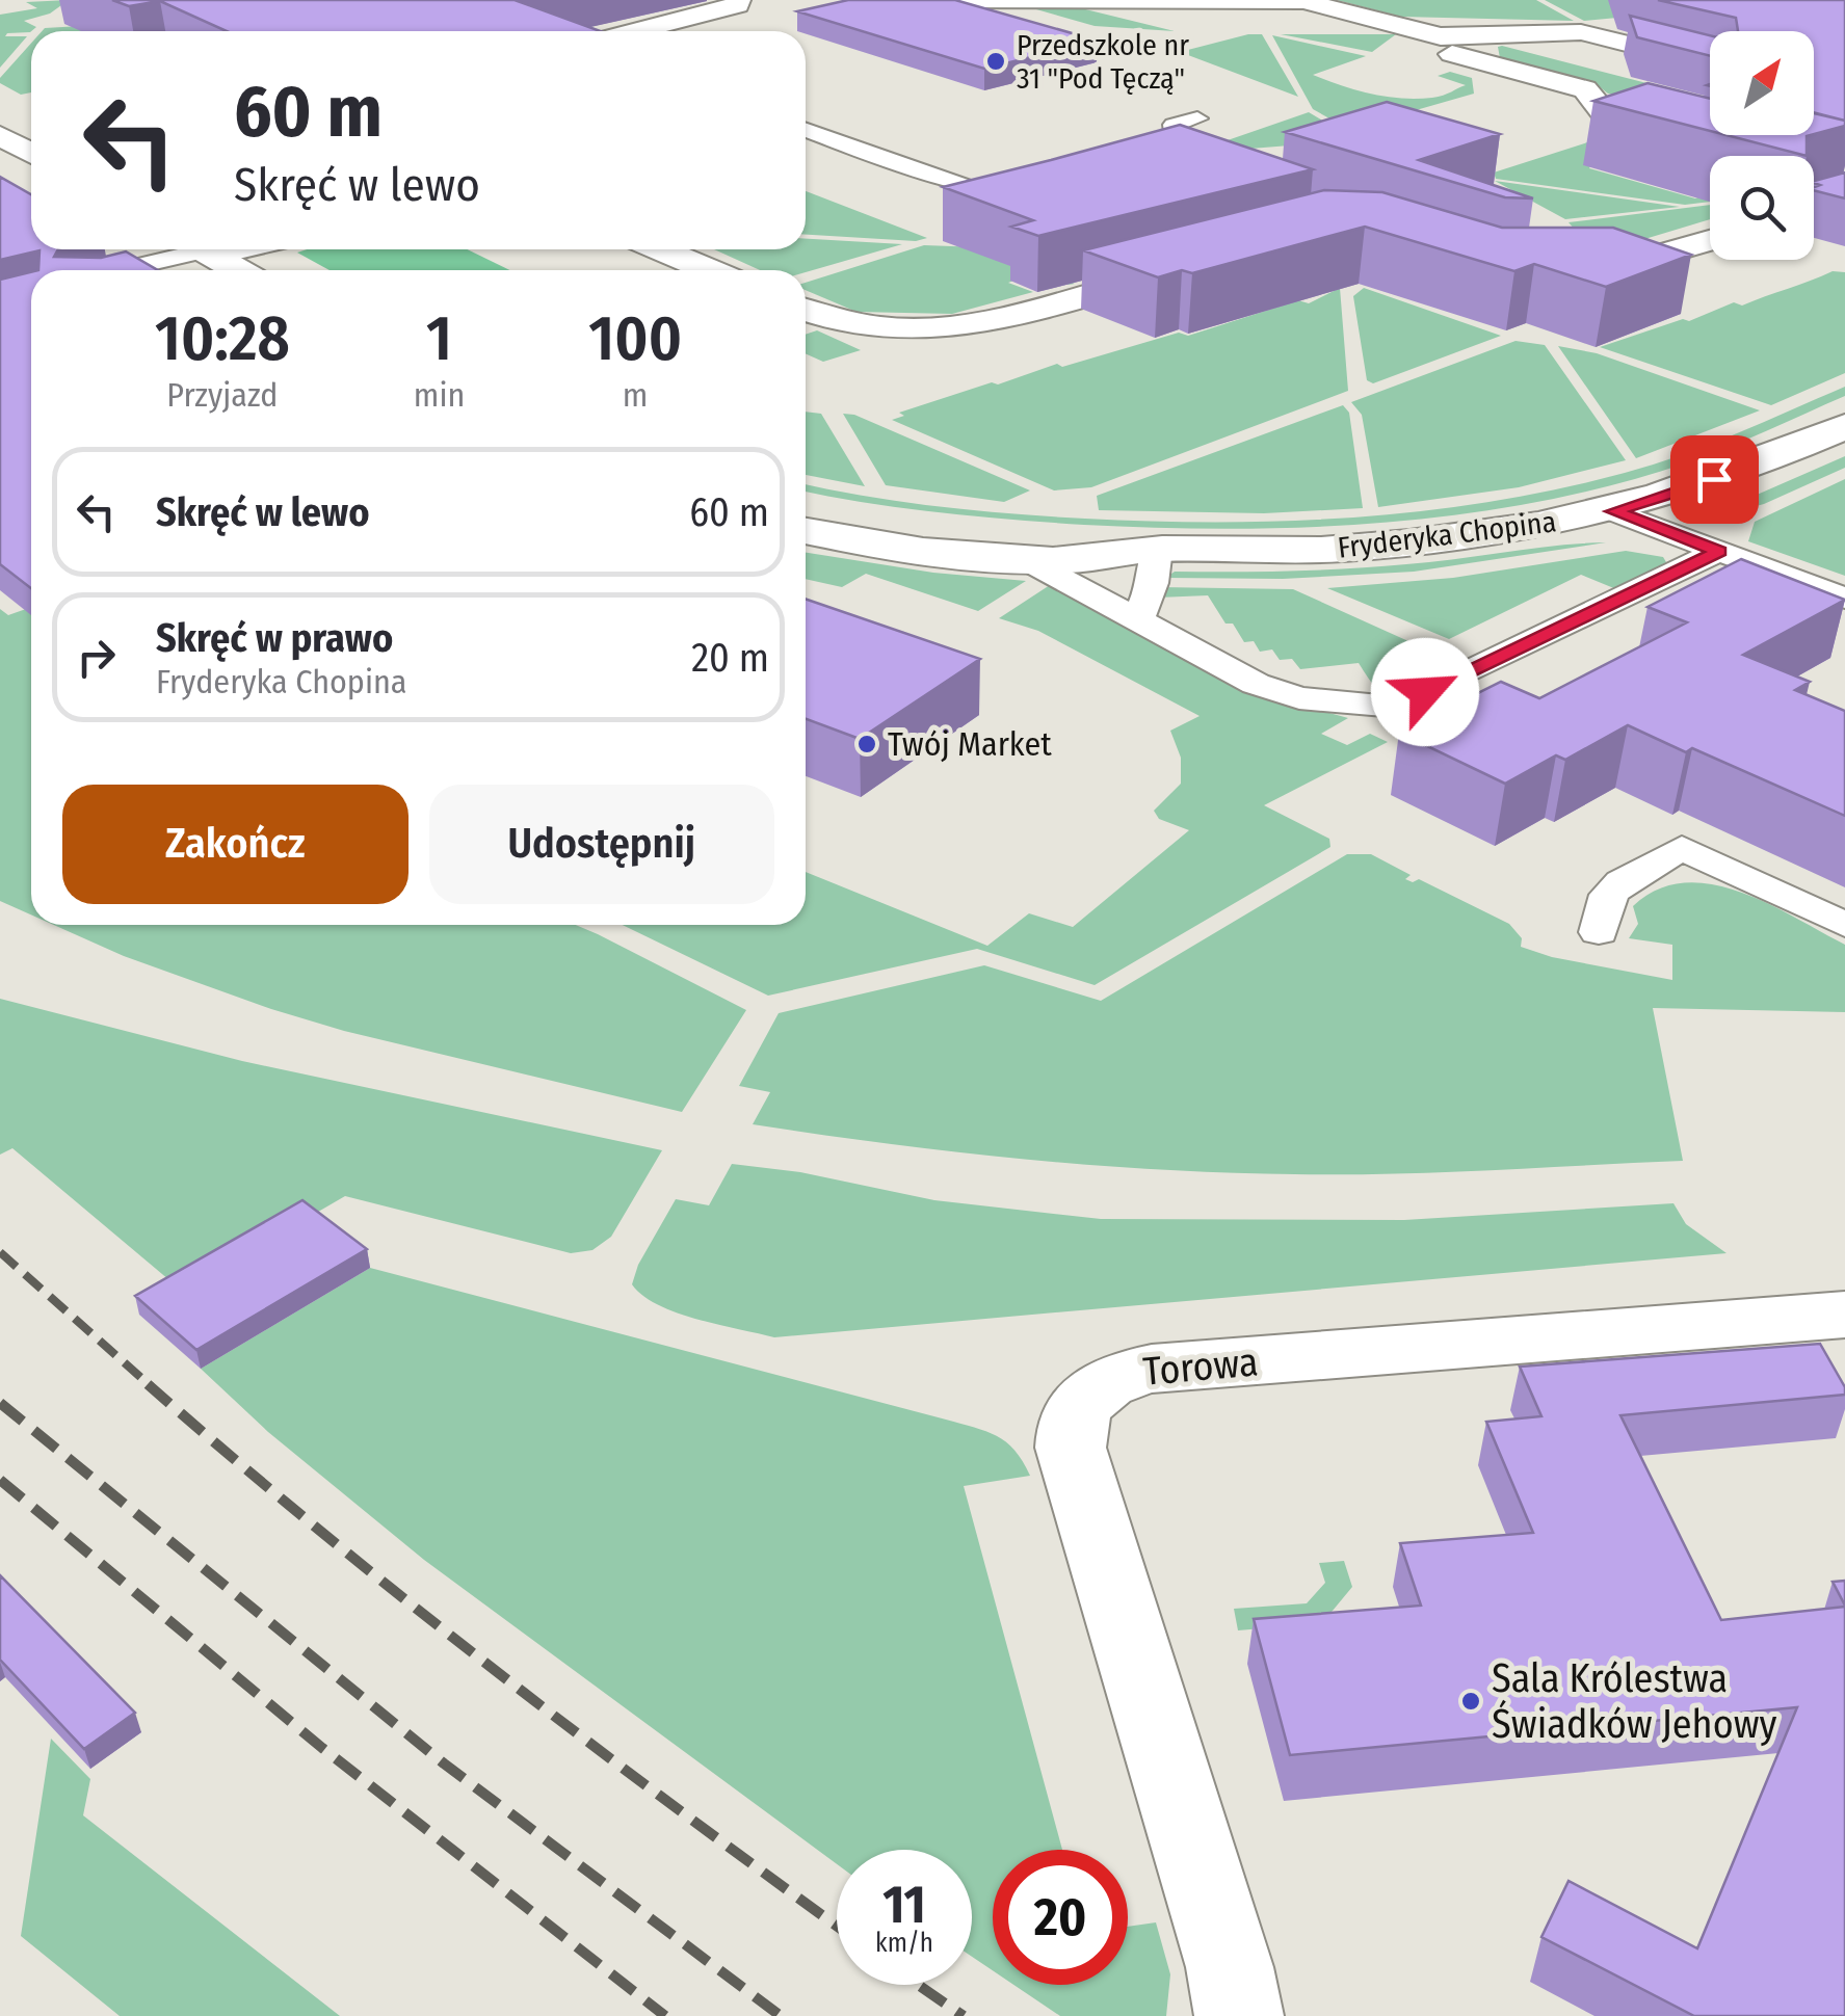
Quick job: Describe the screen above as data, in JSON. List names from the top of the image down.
{
  "streets": {
    "street": ["Fryderyka Chopina", "Torowa"]
  },
  "places": ["Przedszkole nr 31 \"Pod Tęczą\"", "Twój Market", "Sala Królestwa Świadków Jehowy"],
  "north": "top right",
  "page": {
    "turn": ["60 m", "Skręć w lewo"],
    "eta": [
      "10:28",
      "Przyjazd",
      "1",
      "min",
      "100",
      "m"
    ],
    "list": [
      {
        "name": "Skręć w lewo",
        "value": "60 m"
      },
      {
        "name": "Skręć w prawo",
        "note": "Fryderyka Chopina",
        "value": "20 m"
      }
    ],
    "buttons": ["Zakończ", "Udostępnij"],
    "speed": "11 km/h",
    "limit": "20"
  }
}
